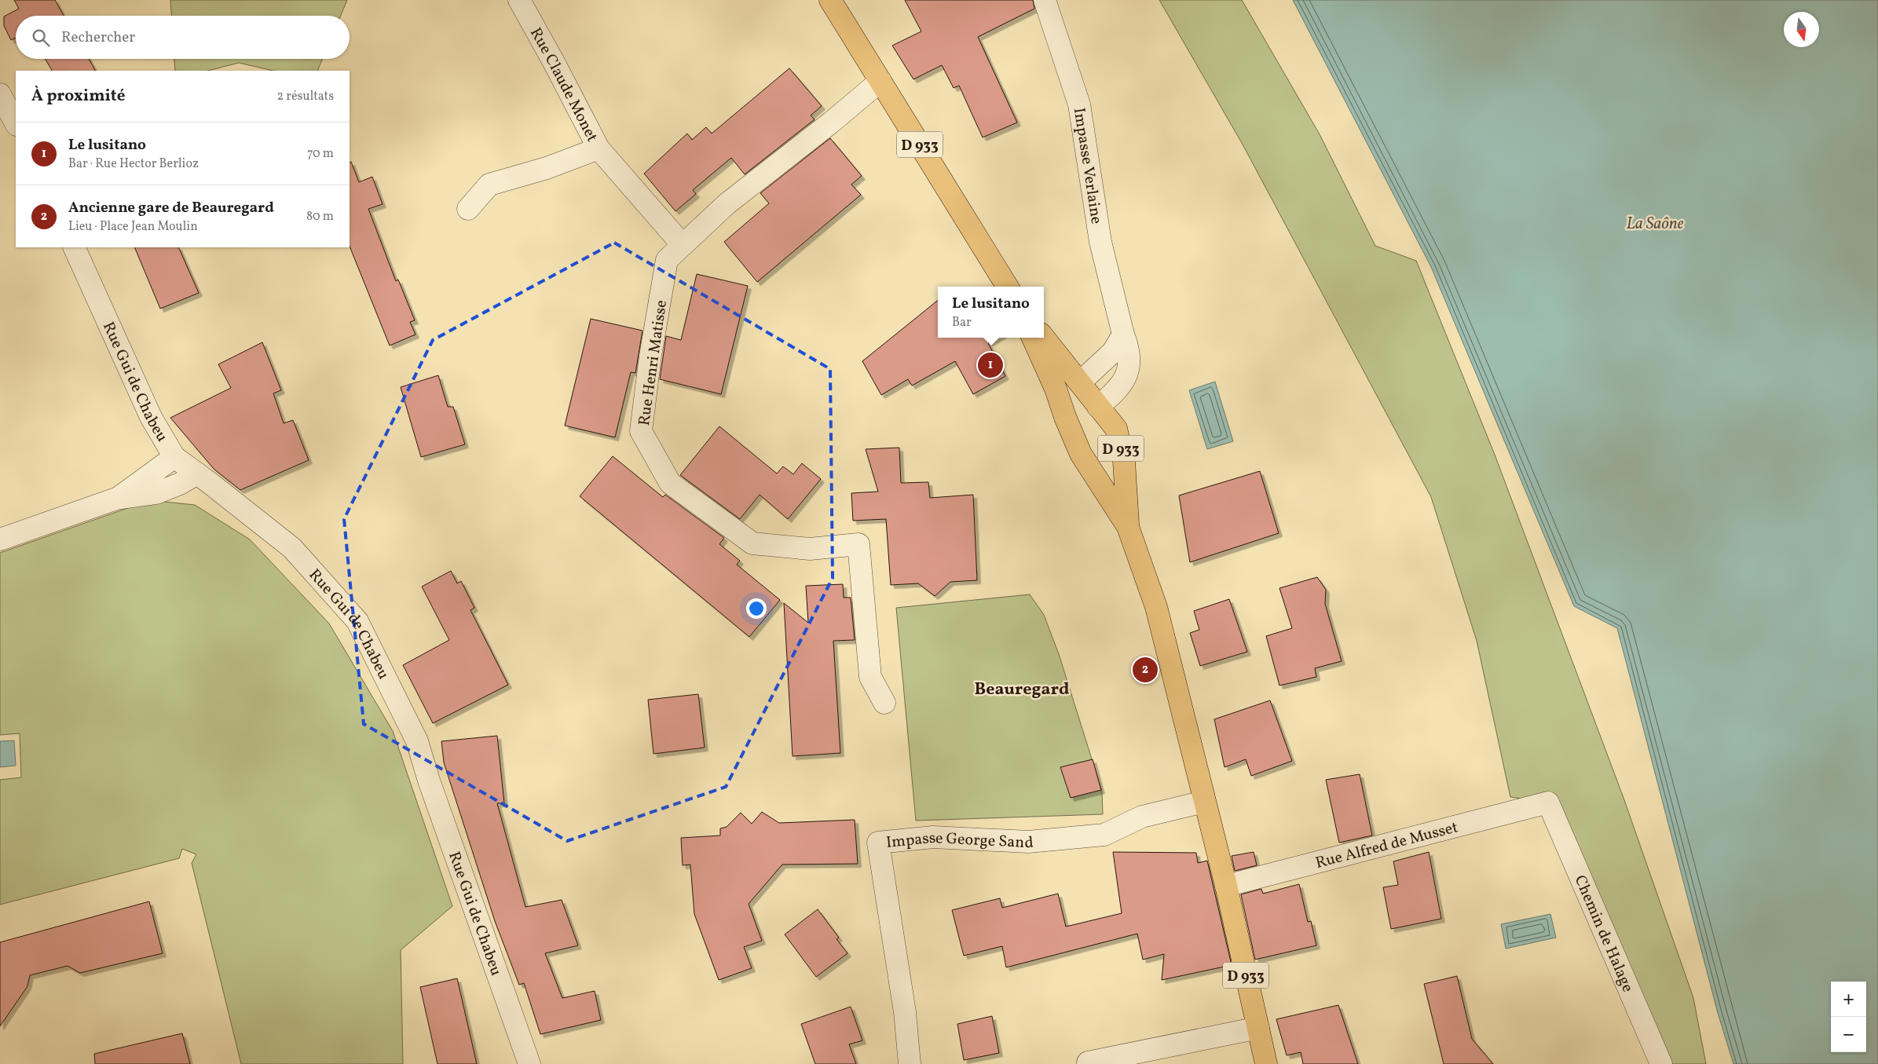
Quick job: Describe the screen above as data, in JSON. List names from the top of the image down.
{
  "streets": {
    "main road": ["D 933"],
    "street": [
      "Rue Claude Monet",
      "Impasse Verlaine",
      "Rue Henri Matisse",
      "Rue Gui de Chabeu",
      "Impasse George Sand",
      "Rue Alfred de Musset",
      "Chemin de Halage"
    ]
  },
  "crossings": [
    ["Rue Claude Monet", "Rue Henri Matisse"],
    ["D 933", "Impasse Verlaine"],
    ["D 933", "Rue Henri Matisse"],
    ["D 933", "Impasse George Sand"],
    ["D 933", "Rue Alfred de Musset"],
    ["Rue Alfred de Musset", "Chemin de Halage"]
  ],
  "districts": ["Beauregard"],
  "water": ["La Saône"],
  "north": "bottom",
  "page": {
    "search": "Rechercher",
    "heading": ["À proximité", "2 résultats"],
    "list": [
      {
        "mark": "1",
        "name": "Le lusitano",
        "note": "Bar · Rue Hector Berlioz",
        "value": "70 m"
      },
      {
        "mark": "2",
        "name": "Ancienne gare de Beauregard",
        "note": "Lieu · Place Jean Moulin",
        "value": "80 m"
      }
    ],
    "popup": ["Le lusitano", "Bar"],
    "pins": ["1", "2"],
    "map_buttons": ["+", "−"]
  }
}
